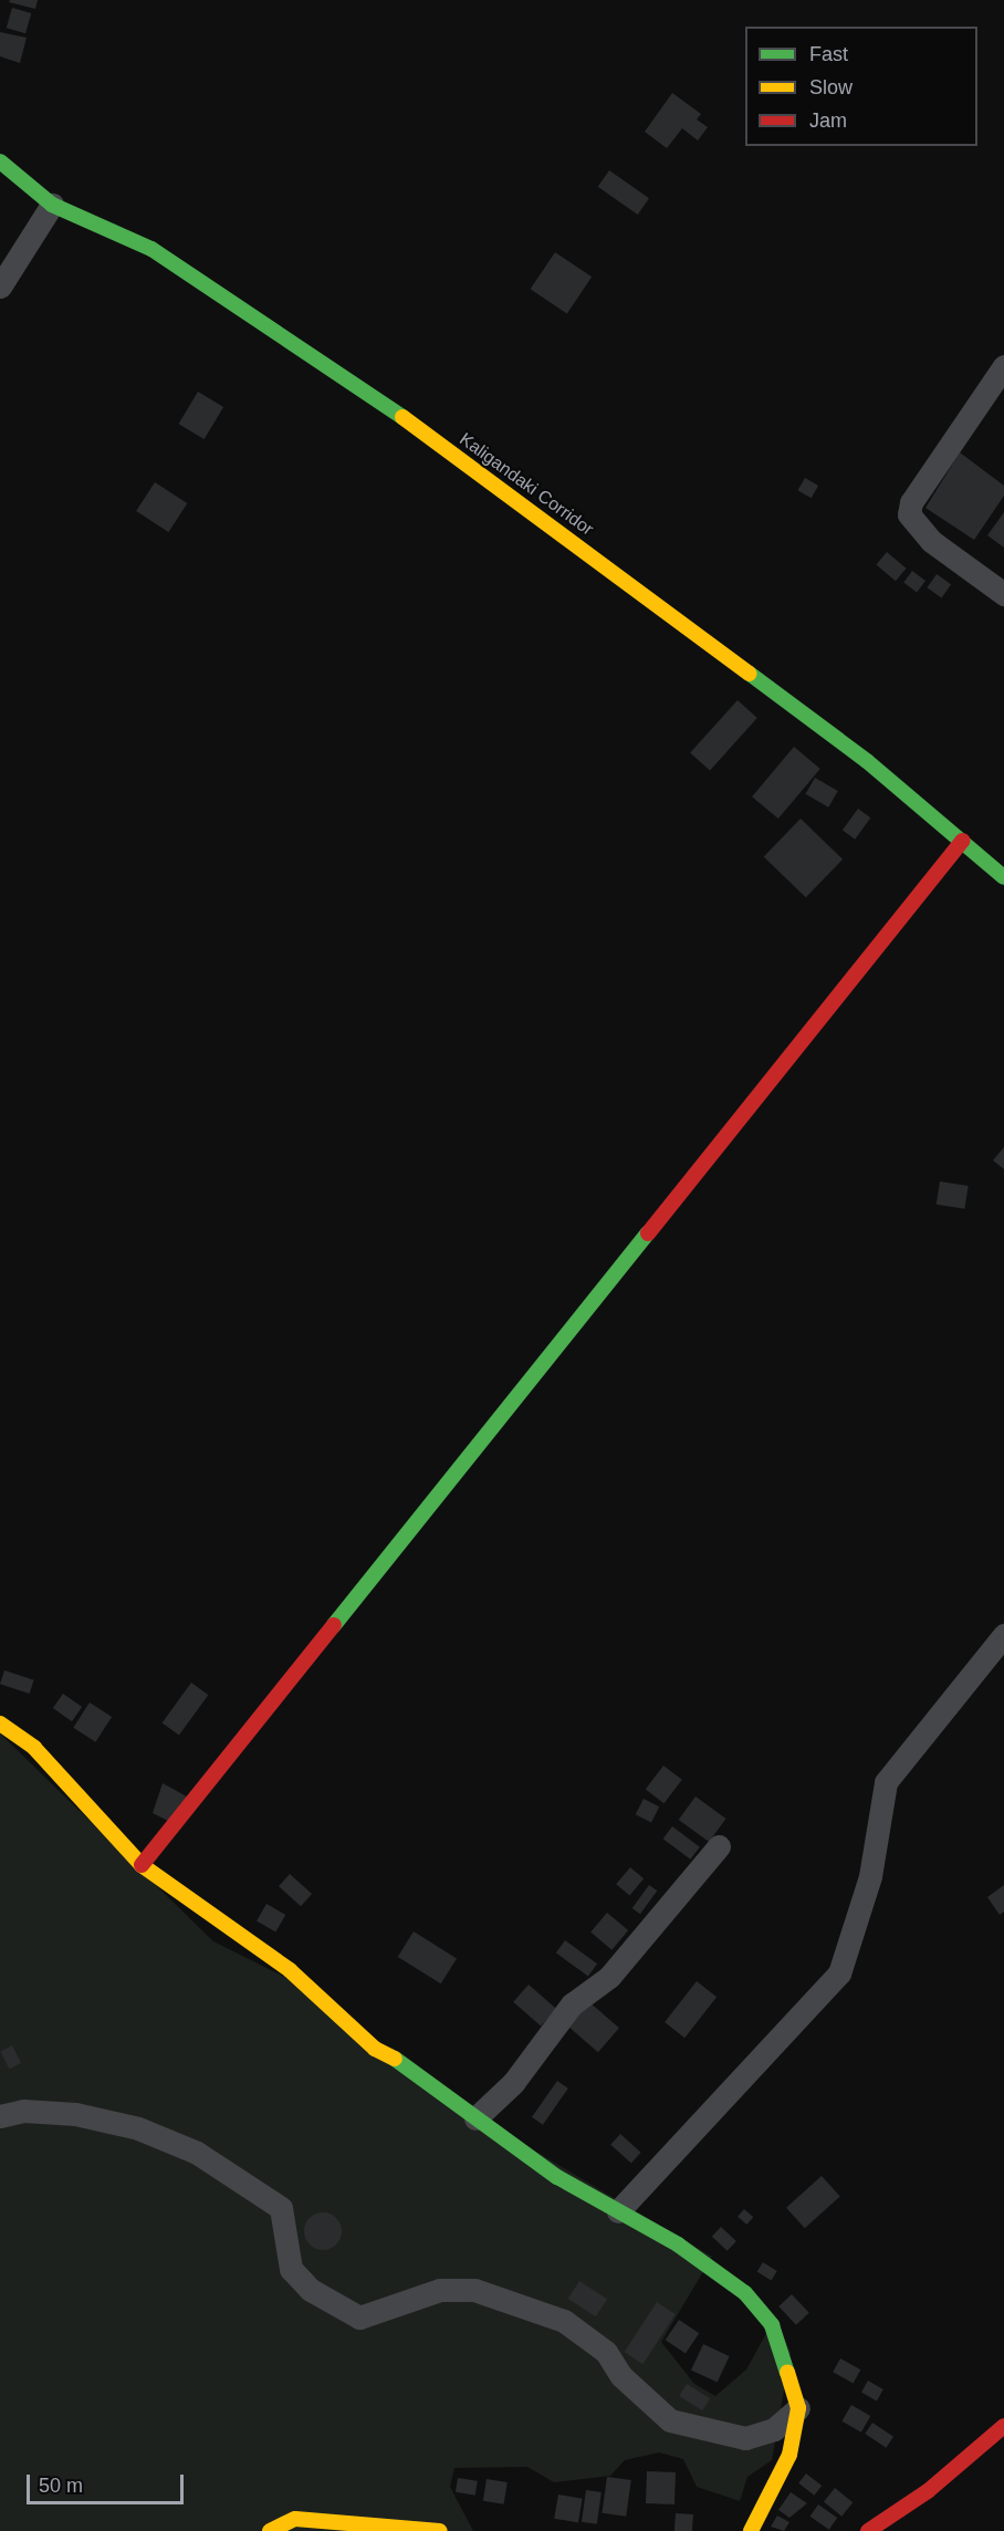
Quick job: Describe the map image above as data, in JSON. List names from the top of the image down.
{
  "streets": {
    "street": ["Kaligandaki Corridor"]
  },
  "legend": ["Fast", "Slow", "Jam"],
  "scale_bar": "50 m"
}
